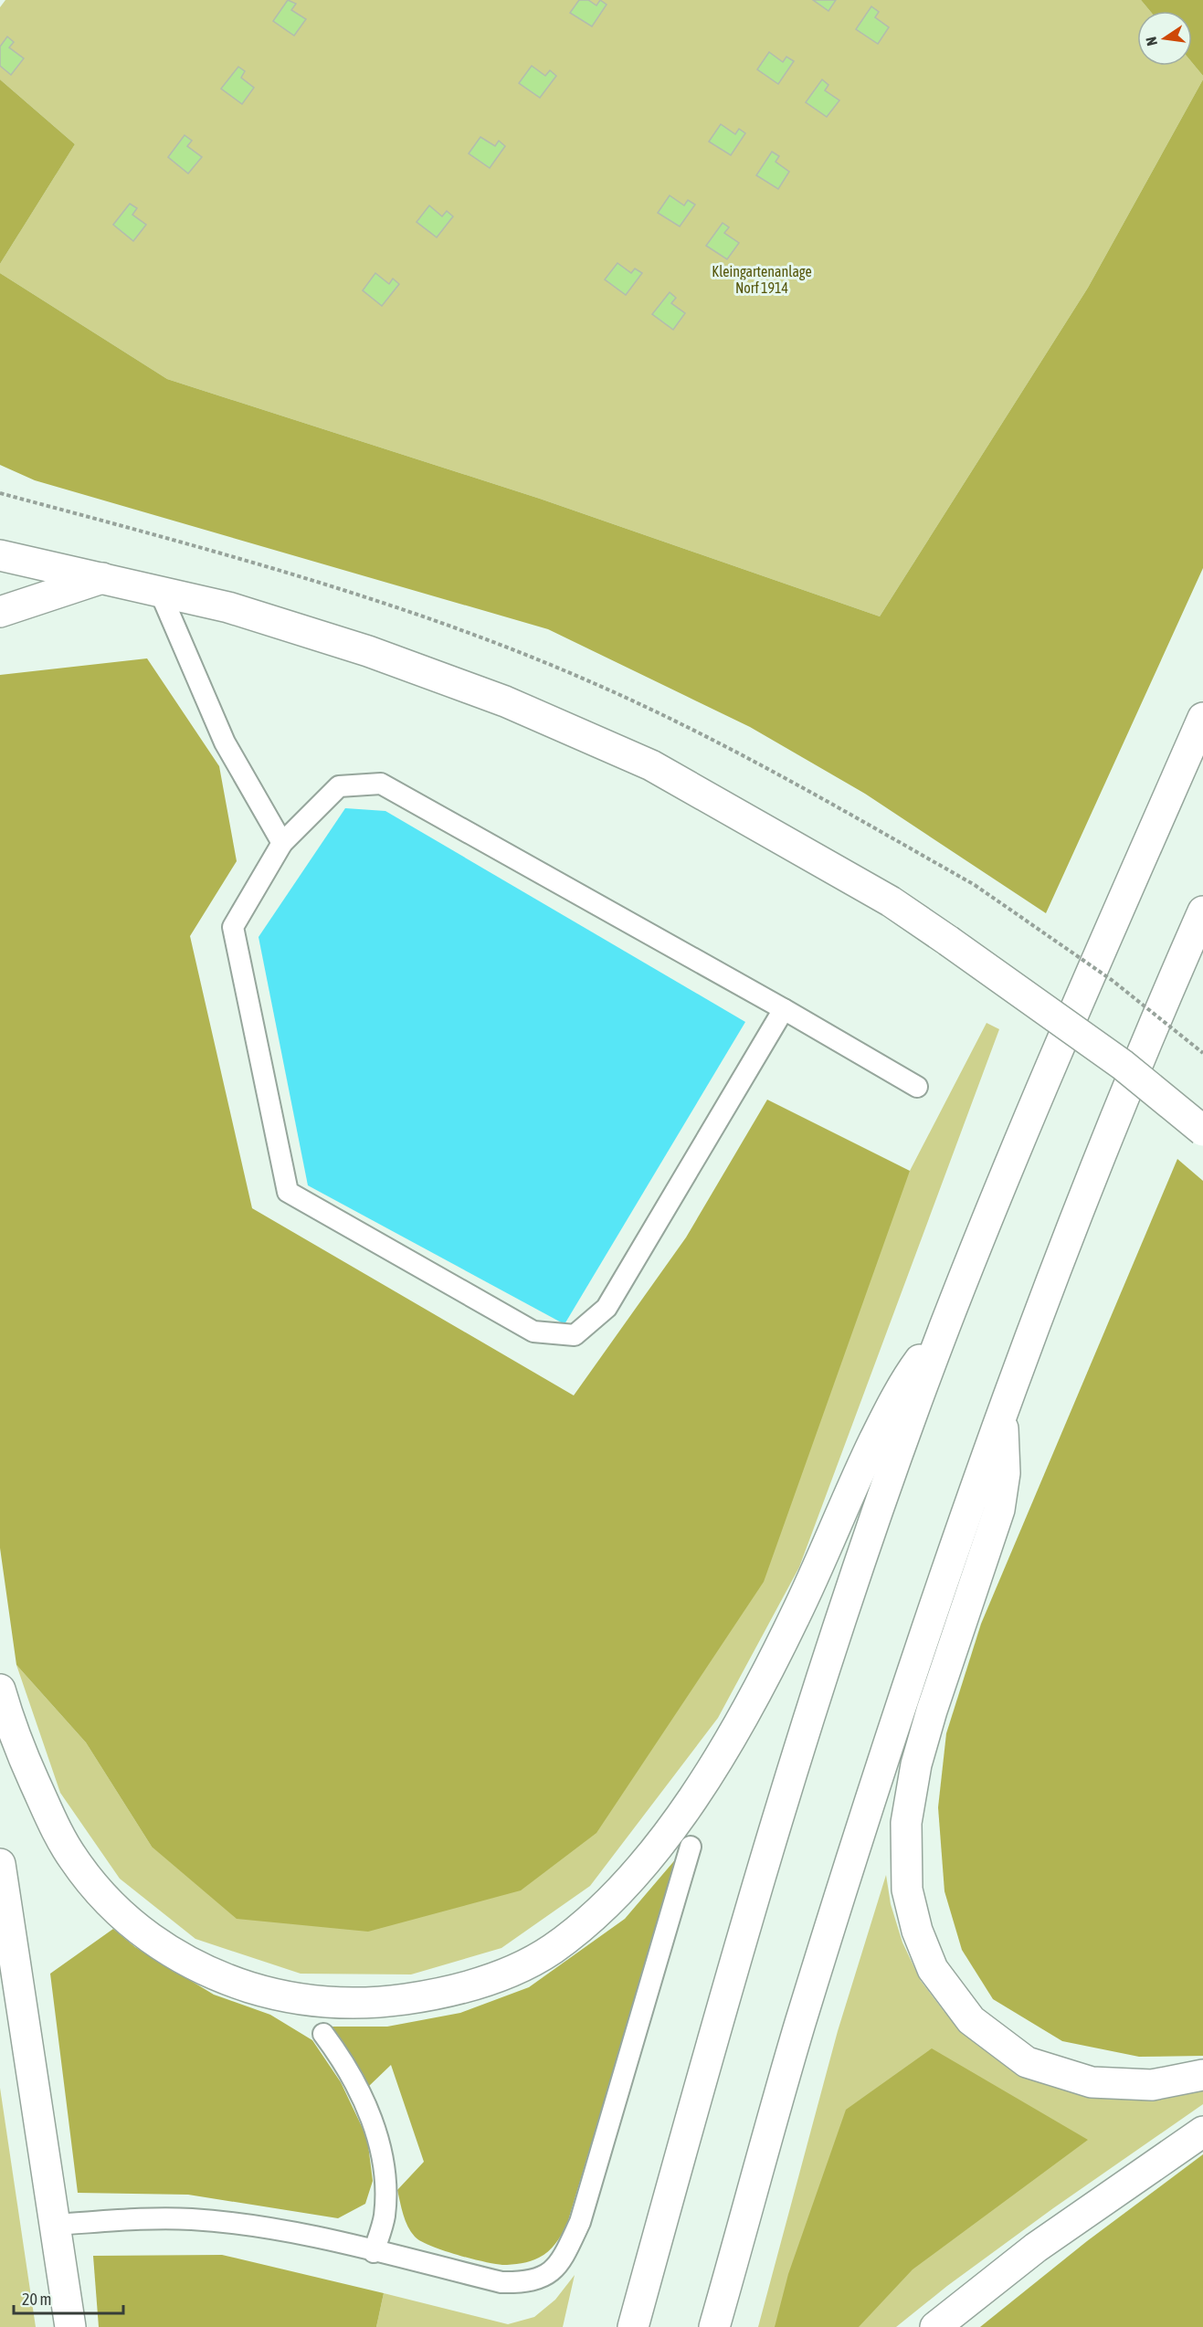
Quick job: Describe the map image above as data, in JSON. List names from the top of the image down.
{
  "parks": ["Kleingartenanlage Norf 1914"],
  "scale_bar": "20 m",
  "north": "left"
}
